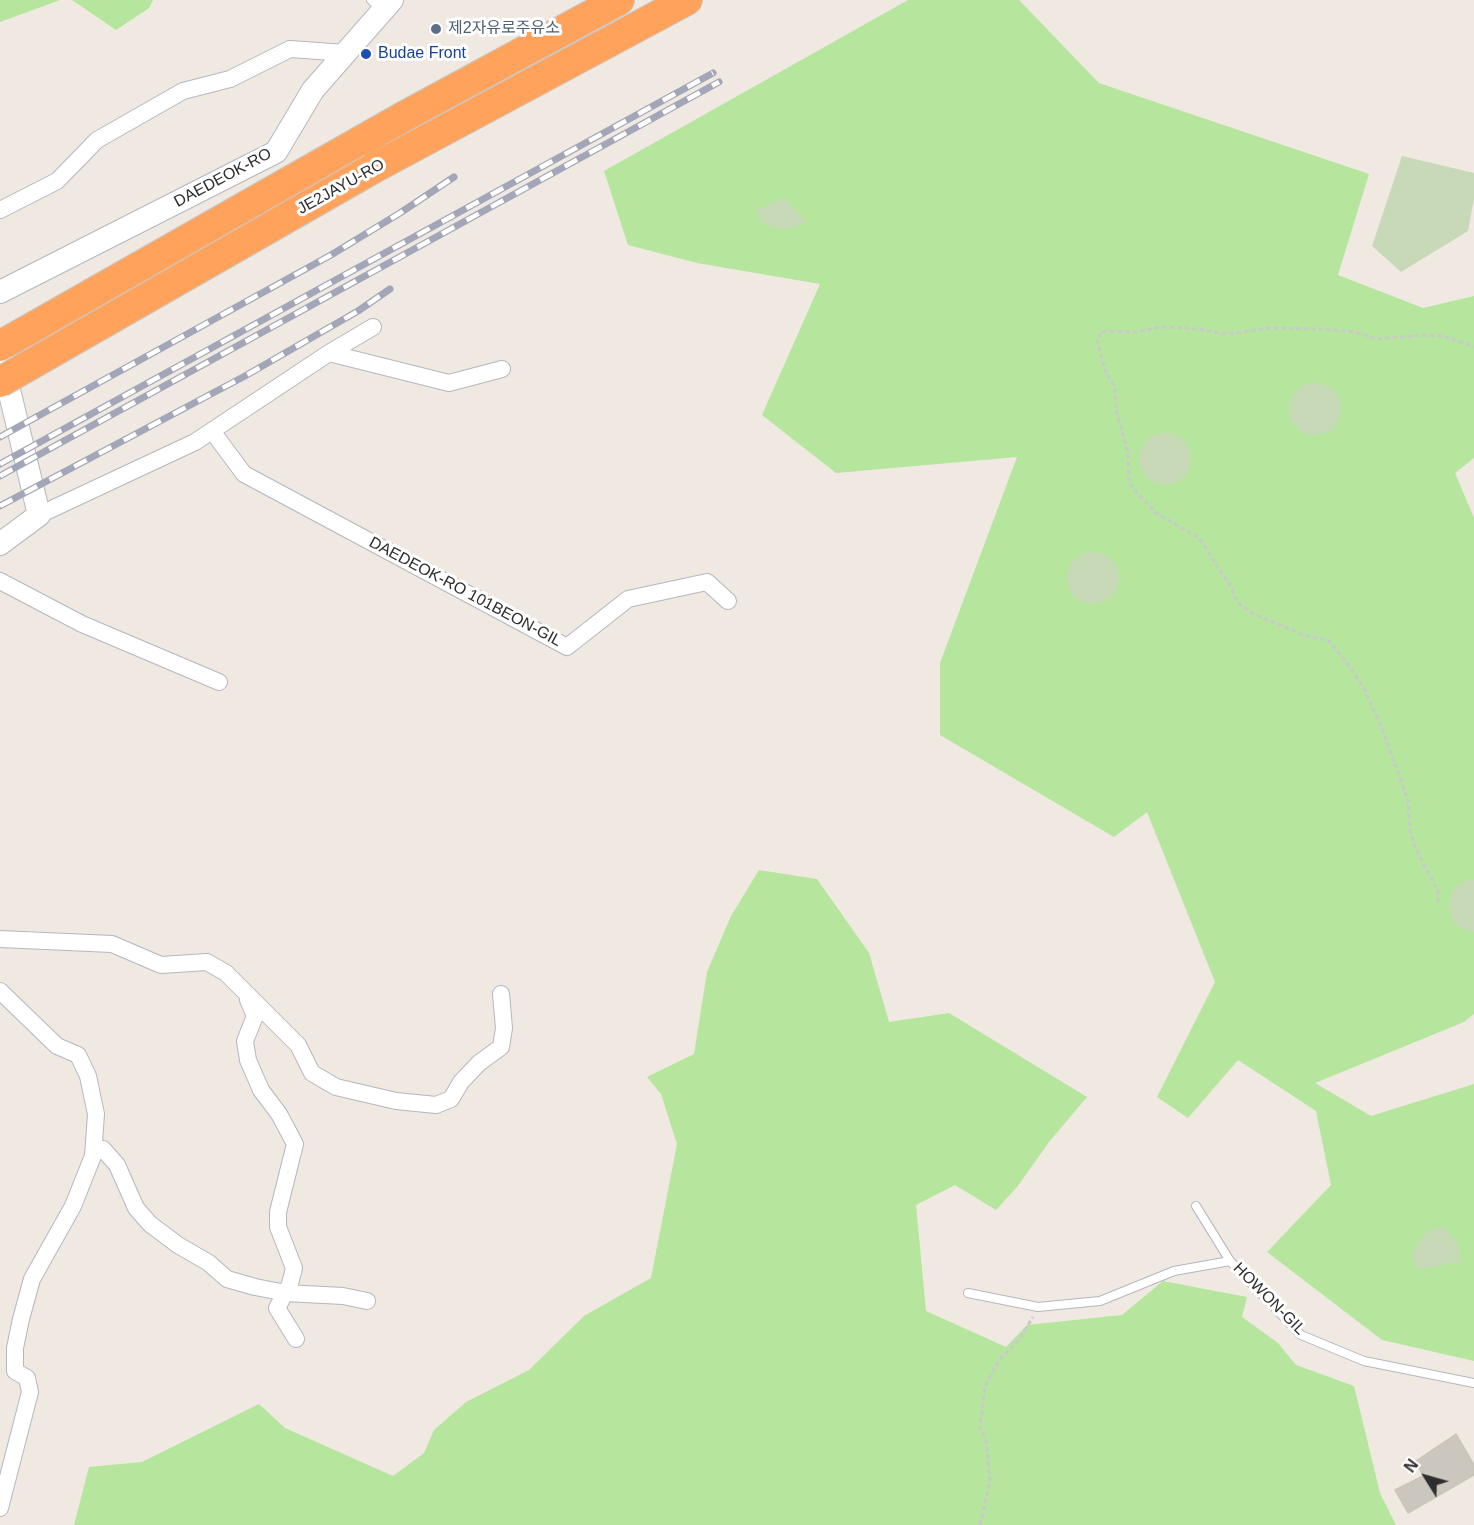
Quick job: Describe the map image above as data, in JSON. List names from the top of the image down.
{
  "streets": {
    "highway": ["JE2JAYU-RO"],
    "street": ["DAEDEOK-RO", "DAEDEOK-RO 101BEON-GIL"],
    "lane": ["HOWON-GIL"]
  },
  "places": ["제2자유로주유소", "Budae Front"],
  "north": "top left"
}
